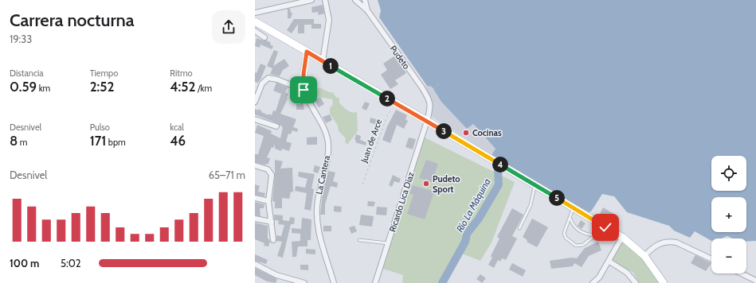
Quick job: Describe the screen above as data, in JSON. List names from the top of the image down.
{
  "streets": {
    "street": ["Pudeto", "La Cantera", "Ricardo Lica Díaz"],
    "path": ["Juan de Arce"]
  },
  "crossings": [
    ["Pudeto", "Ricardo Lica Díaz"]
  ],
  "water": ["Río La Máquina"],
  "places": ["Cocinas", "Pudeto Sport"],
  "page": {
    "heading": ["Carrera nocturna", "19:33"],
    "stats": [
      ["Distancia", "0.59 km"],
      ["Tiempo", "2:52"],
      ["Ritmo", "4:52 /km"],
      ["Desnivel", "8 m"],
      ["Pulso", "171 bpm"],
      ["kcal", "46"]
    ],
    "pins": [
      "1",
      "2",
      "3",
      "4",
      "5"
    ],
    "map_buttons": ["+", "−"],
    "chart": ["Desnivel", "65–71 m"],
    "list": [
      {
        "name": "100 m",
        "note": "5:02"
      }
    ]
  }
}
